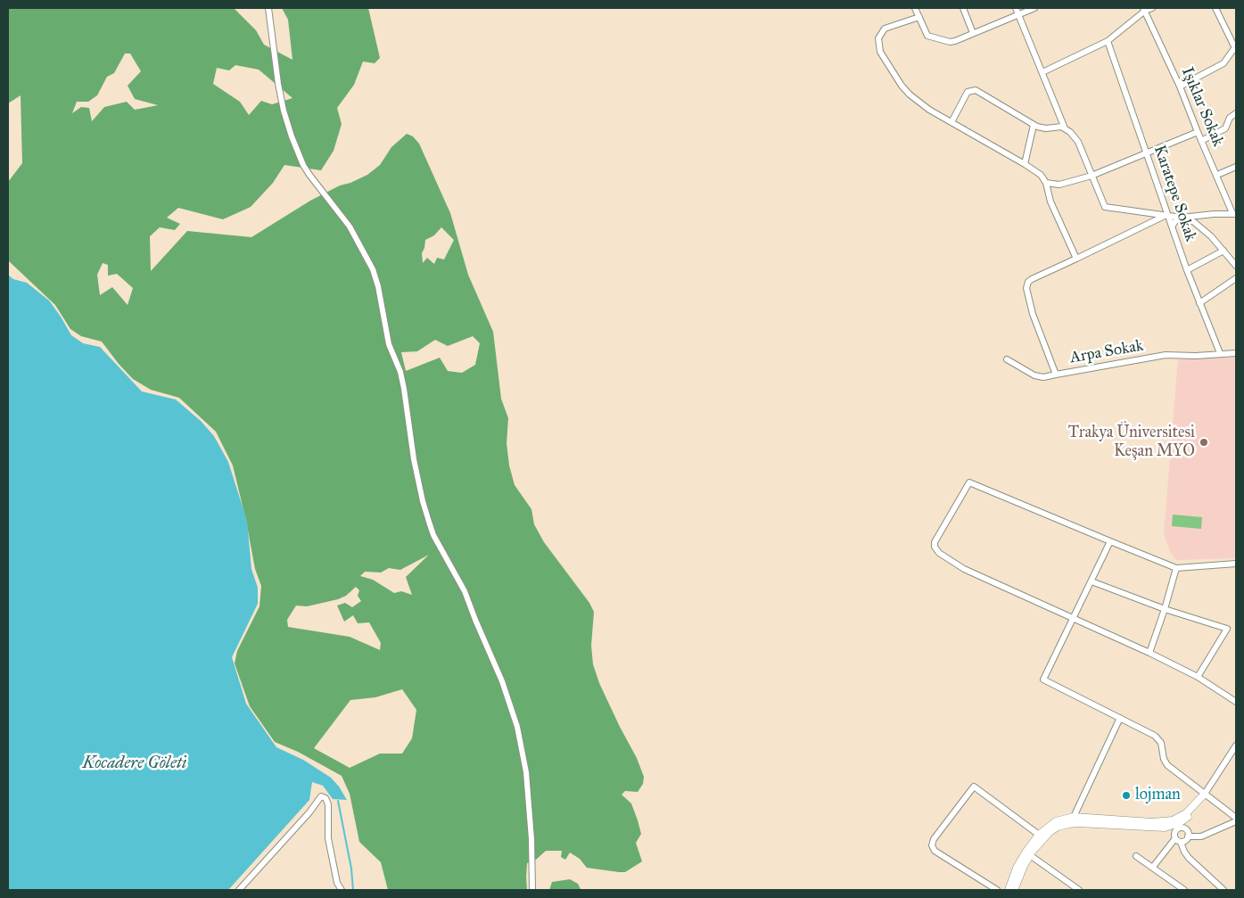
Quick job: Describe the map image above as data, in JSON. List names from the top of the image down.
{
  "streets": {
    "street": ["Işıklar Sokak", "Karatepe Sokak", "Arpa Sokak"]
  },
  "crossings": [
    ["Işıklar Sokak", "Karatepe Sokak"],
    ["Karatepe Sokak", "Arpa Sokak"]
  ],
  "water": ["Kocadere Göleti"],
  "places": ["Trakya Üniversitesi Keşan MYO", "lojman"]
}
